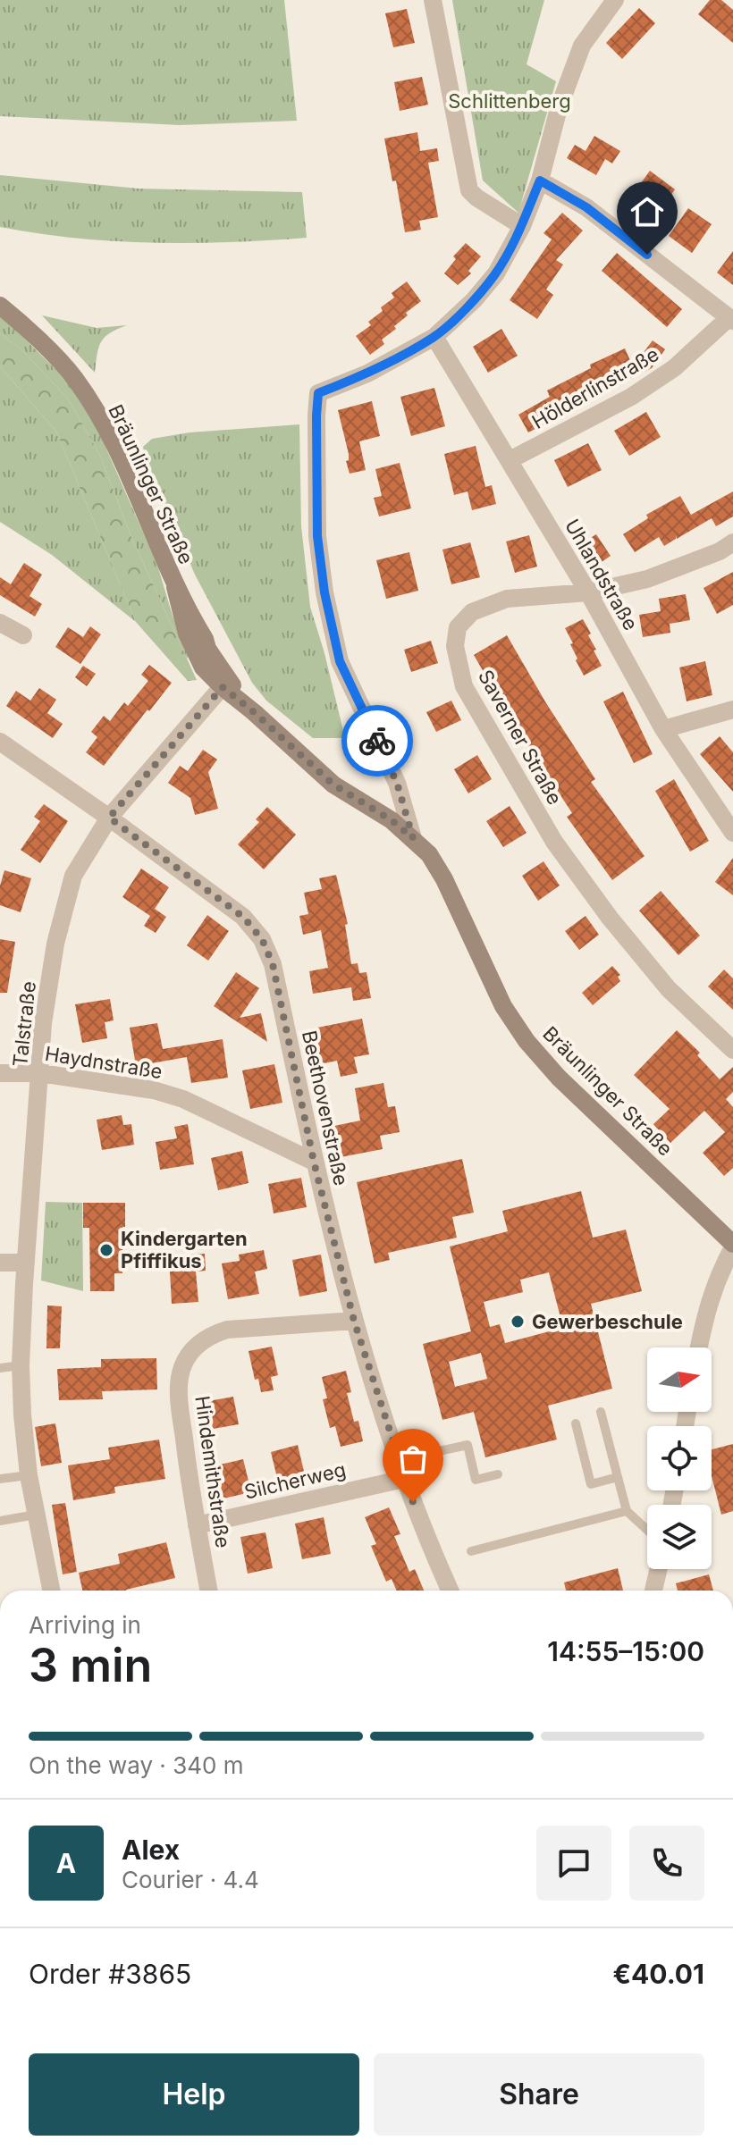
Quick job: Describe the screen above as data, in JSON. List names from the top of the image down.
{
  "streets": {
    "main road": ["Bräunlinger Straße"],
    "street": [
      "Hölderlinstraße",
      "Uhlandstraße",
      "Saverner Straße",
      "Talstraße",
      "Haydnstraße",
      "Beethovenstraße",
      "Hindemithstraße",
      "Silcherweg"
    ]
  },
  "crossings": [
    ["Hölderlinstraße", "Uhlandstraße"],
    ["Bräunlinger Straße", "Uhlandstraße"],
    ["Bräunlinger Straße", "Talstraße"],
    ["Uhlandstraße", "Saverner Straße"],
    ["Talstraße", "Haydnstraße"],
    ["Talstraße", "Beethovenstraße"],
    ["Haydnstraße", "Beethovenstraße"],
    ["Beethovenstraße", "Hindemithstraße"],
    ["Beethovenstraße", "Silcherweg"],
    ["Hindemithstraße", "Silcherweg"]
  ],
  "parks": ["Schlittenberg"],
  "places": ["Kindergarten Pfiffikus", "Gewerbeschule"],
  "north": "right",
  "page": {
    "heading": ["3 min", "Arriving in", "14:55–15:00"],
    "panel": [
      "Alex",
      "Courier · 4.4",
      "Order #3865",
      "€40.01"
    ],
    "bar": "On the way · 340 m",
    "round": "A",
    "buttons": ["Help", "Share"]
  }
}
